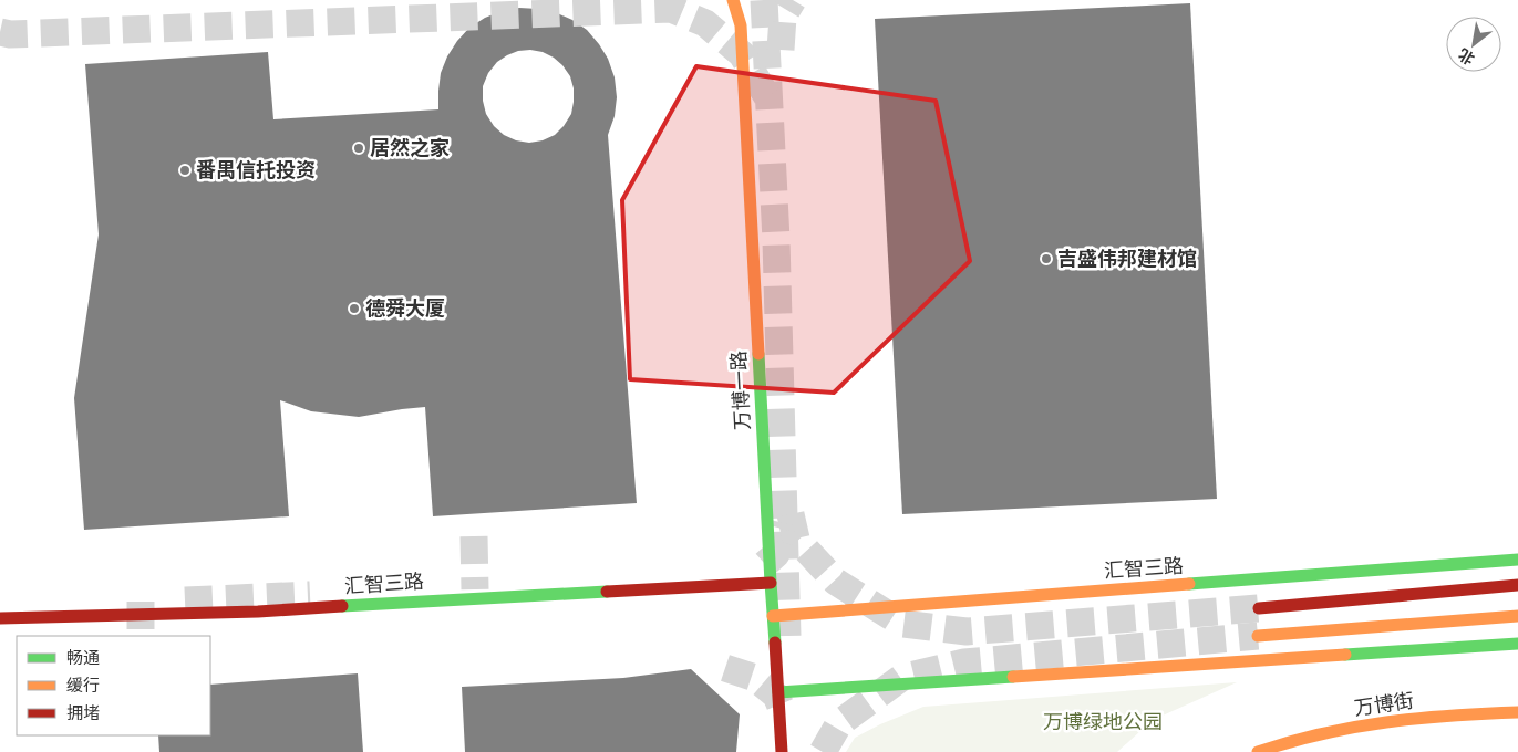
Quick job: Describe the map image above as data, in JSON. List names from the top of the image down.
{
  "streets": {
    "street": ["万博一路", "汇智三路", "万博街"]
  },
  "crossings": [
    ["万博一路", "汇智三路"]
  ],
  "parks": ["万博绿地公园"],
  "places": [
    "居然之家",
    "番禺信托投资",
    "吉盛伟邦建材馆",
    "德舜大厦"
  ],
  "legend": ["畅通", "缓行", "拥堵"],
  "north": "bottom left"
}
